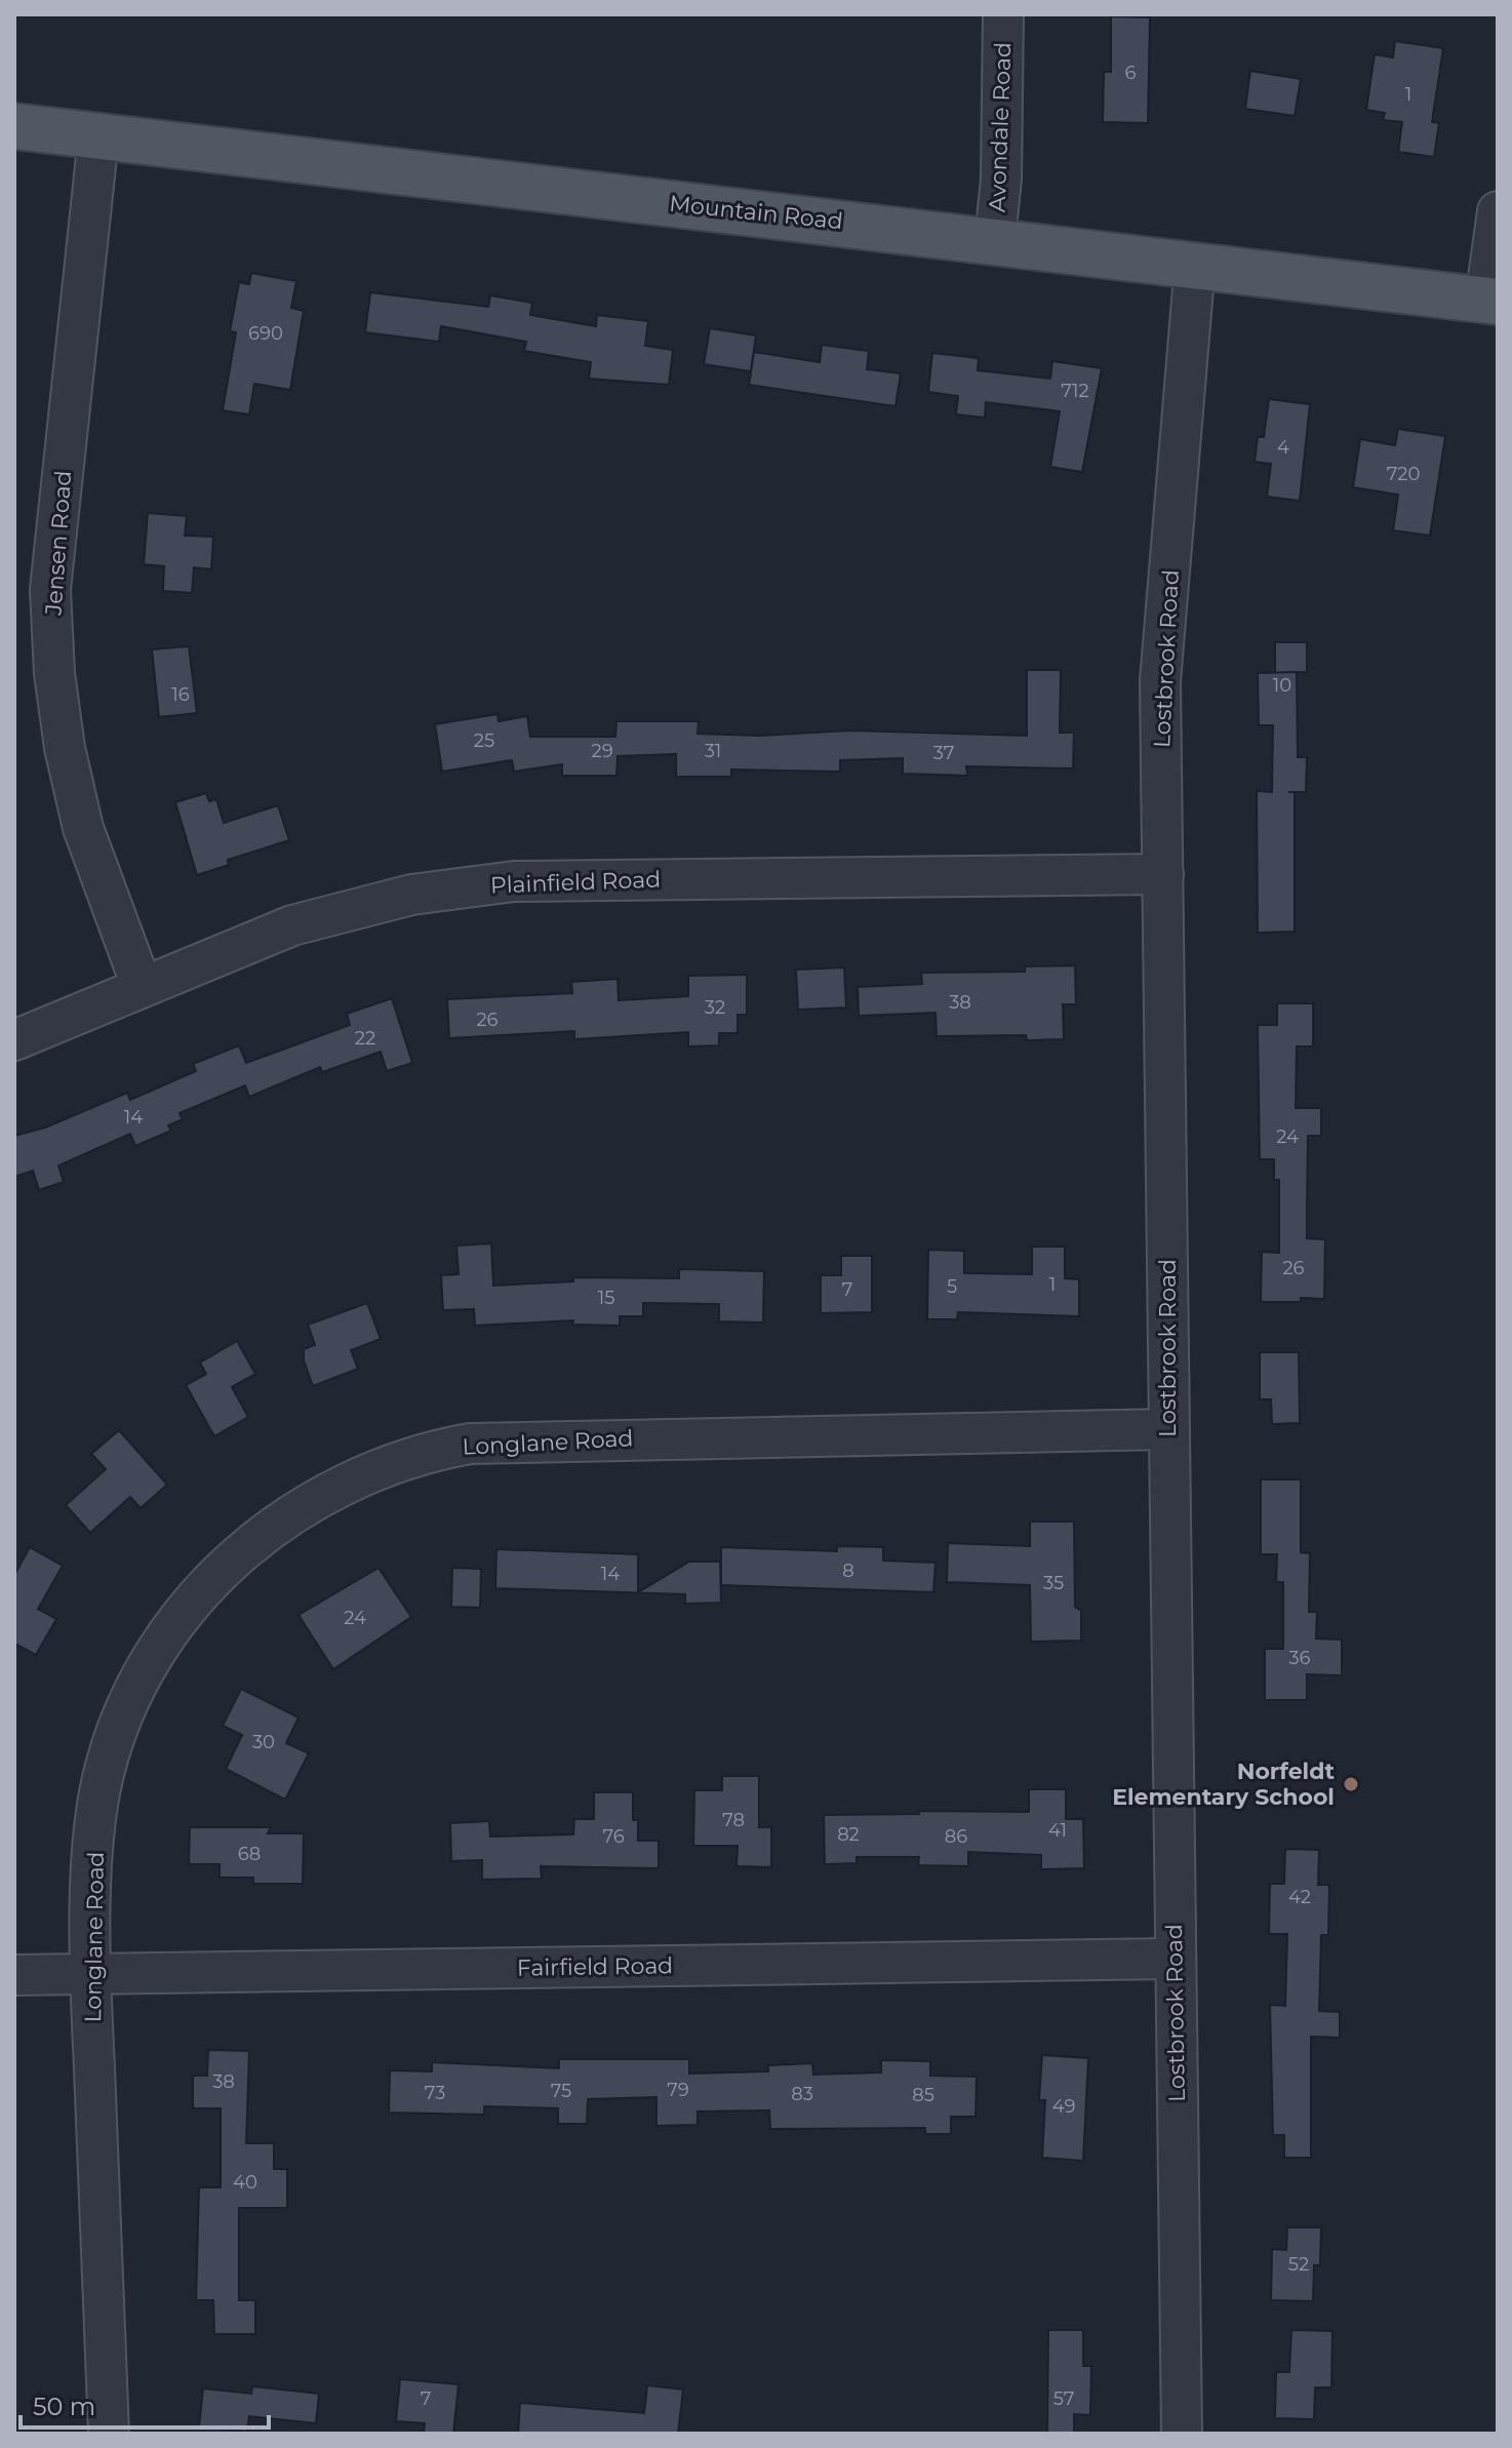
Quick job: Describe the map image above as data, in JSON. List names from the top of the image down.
{
  "streets": {
    "main road": ["Mountain Road"],
    "street": [
      "Avondale Road",
      "Jensen Road",
      "Lostbrook Road",
      "Plainfield Road",
      "Longlane Road",
      "Fairfield Road"
    ]
  },
  "crossings": [
    ["Avondale Road", "Mountain Road"],
    ["Mountain Road", "Jensen Road"],
    ["Mountain Road", "Lostbrook Road"],
    ["Jensen Road", "Plainfield Road"],
    ["Lostbrook Road", "Plainfield Road"],
    ["Lostbrook Road", "Longlane Road"],
    ["Lostbrook Road", "Fairfield Road"],
    ["Longlane Road", "Fairfield Road"]
  ],
  "places": ["Norfeldt Elementary School"],
  "house_numbers": [
    "6",
    "1",
    "690",
    "712",
    "4",
    "720",
    "10",
    "16",
    "25",
    "29",
    "31",
    "37",
    "38",
    "32",
    "26",
    "22",
    "14",
    "24",
    "26",
    "1",
    "5",
    "7",
    "15",
    "8",
    "14",
    "35",
    "24",
    "36",
    "30",
    "78",
    "41",
    "82",
    "76",
    "86",
    "68",
    "42",
    "38",
    "79",
    "75",
    "73",
    "83",
    "85",
    "49",
    "40",
    "52",
    "7",
    "57"
  ],
  "scale_bar": "50 m"
}
